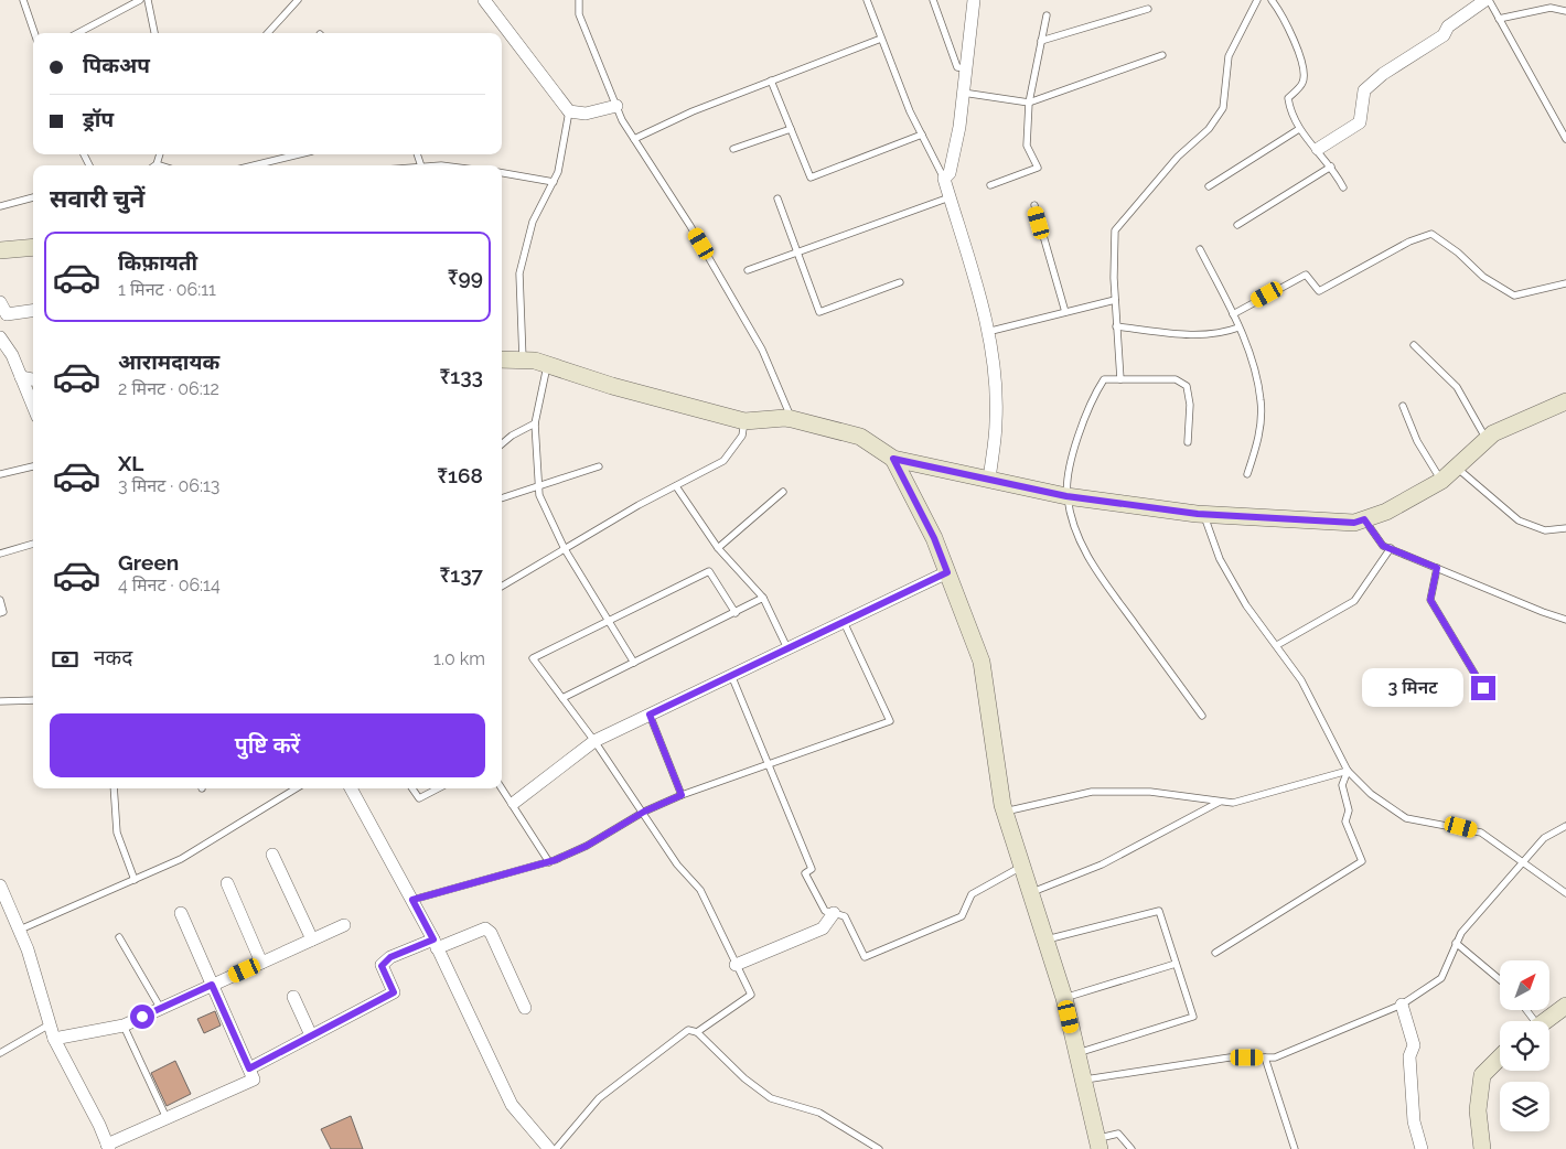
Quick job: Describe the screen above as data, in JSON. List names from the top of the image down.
{
  "north": "top right",
  "page": {
    "banner": ["पिकअप", "ड्रॉप"],
    "heading": "सवारी चुनें",
    "list": [
      {
        "name": "किफ़ायती",
        "note": "1 मिनट · 06:11",
        "value": "₹99"
      },
      {
        "name": "आरामदायक",
        "note": "2 मिनट · 06:12",
        "value": "₹133"
      },
      {
        "name": "XL",
        "note": "3 मिनट · 06:13",
        "value": "₹168"
      },
      {
        "name": "Green",
        "note": "4 मिनट · 06:14",
        "value": "₹137"
      }
    ],
    "pay": ["नकद", "1.0 km"],
    "bubble": "3 मिनट",
    "buttons": "पुष्टि करें"
  }
}
